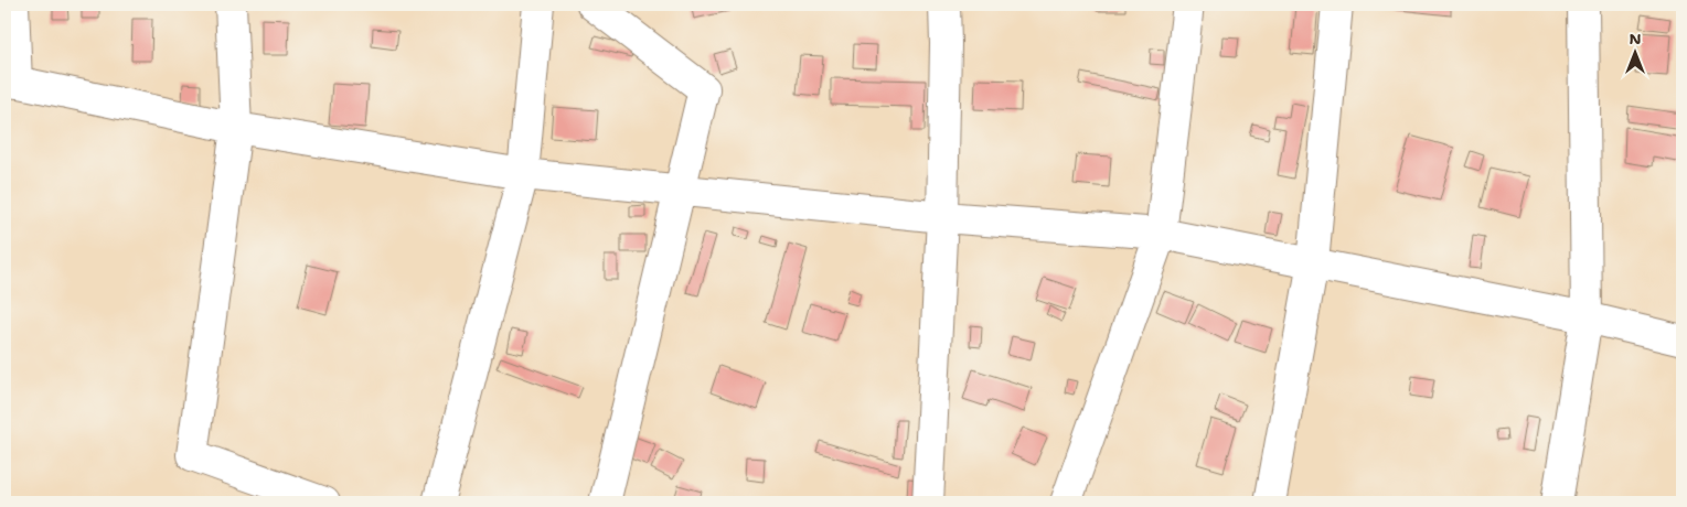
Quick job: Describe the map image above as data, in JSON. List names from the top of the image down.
{
  "north": "top"
}
